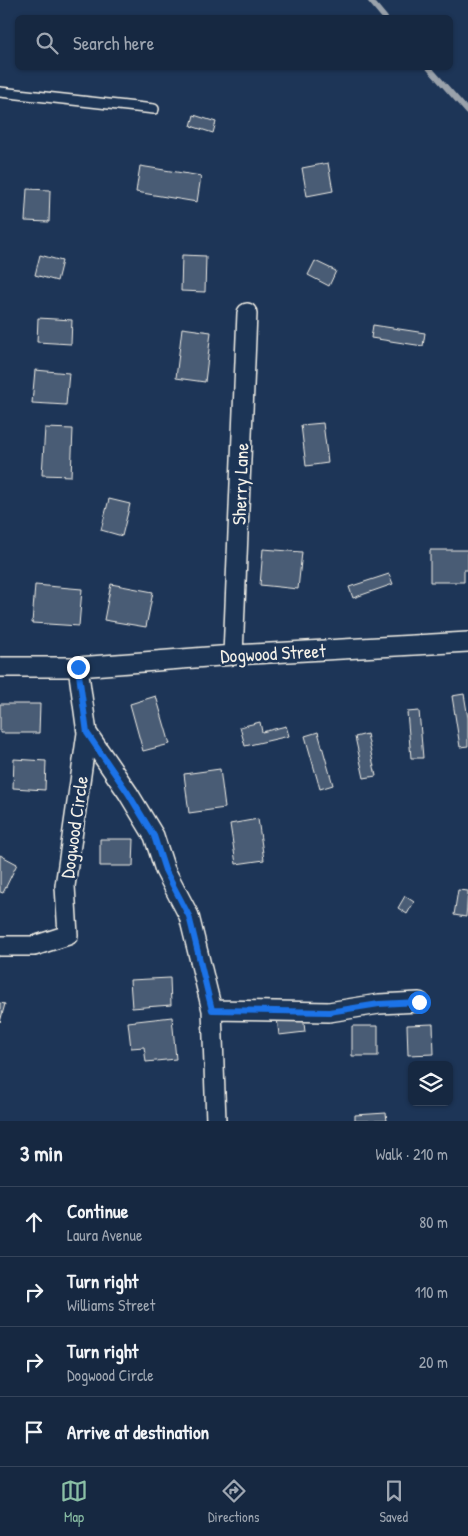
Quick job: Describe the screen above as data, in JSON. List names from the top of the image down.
{
  "streets": {
    "street": ["Sherry Lane", "Dogwood Street", "Dogwood Circle"]
  },
  "crossings": [
    ["Sherry Lane", "Dogwood Street"],
    ["Dogwood Street", "Dogwood Circle"]
  ],
  "page": {
    "search": "Search here",
    "heading": ["3 min", "Walk · 210 m"],
    "list": [
      ["Continue", "Laura Avenue", "80 m"],
      ["Turn right", "Williams Street", "110 m"],
      ["Turn right", "Dogwood Circle", "20 m"],
      "Arrive at destination"
    ],
    "nav": ["Map", "Directions", "Saved"]
  }
}
